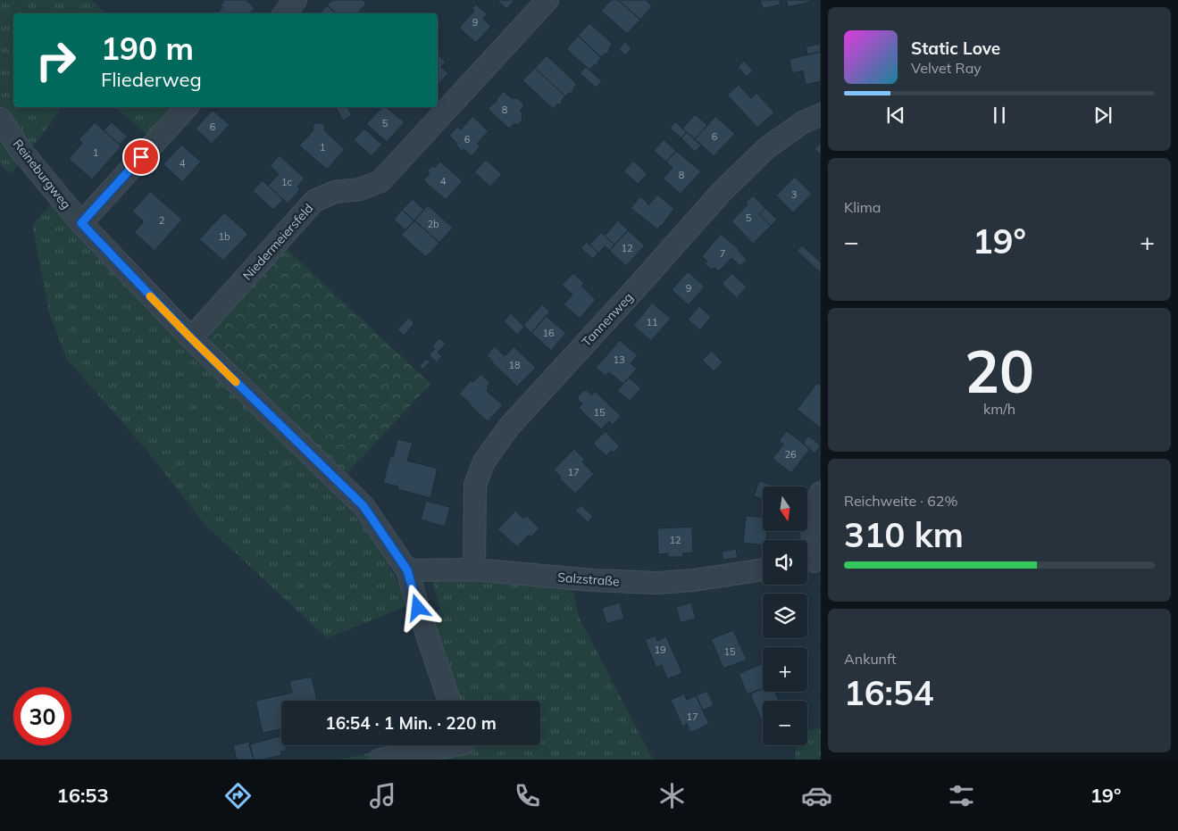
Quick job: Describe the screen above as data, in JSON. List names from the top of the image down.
{
  "streets": {
    "street": [
      "Reineburgweg",
      "Niedermeiersfeld",
      "Tannenweg",
      "Salzstraße"
    ]
  },
  "crossings": [
    ["Reineburgweg", "Niedermeiersfeld"],
    ["Reineburgweg", "Salzstraße"],
    ["Tannenweg", "Salzstraße"]
  ],
  "house_numbers": [
    "9",
    "8",
    "5",
    "6",
    "6",
    "6",
    "1",
    "1",
    "4",
    "8",
    "4",
    "1c",
    "3",
    "5",
    "2",
    "2b",
    "1b",
    "12",
    "7",
    "9",
    "11",
    "16",
    "13",
    "18",
    "15",
    "26",
    "17",
    "12",
    "19",
    "15",
    "17"
  ],
  "north": "bottom",
  "page": {
    "turn": ["190 m", "Fliederweg"],
    "song": ["Static Love", "Velvet Ray"],
    "tile": [
      "Klima",
      ["20", "km/h"],
      ["Reichweite · 62%", "310 km"],
      ["Ankunft", "16:54"]
    ],
    "heat": ["−", "19°", "+"],
    "map_buttons": ["+", "−"],
    "limit": "30",
    "trip": "16:54 · 1 Min. · 220 m",
    "tabs": ["16:53", "19°"]
  }
}
